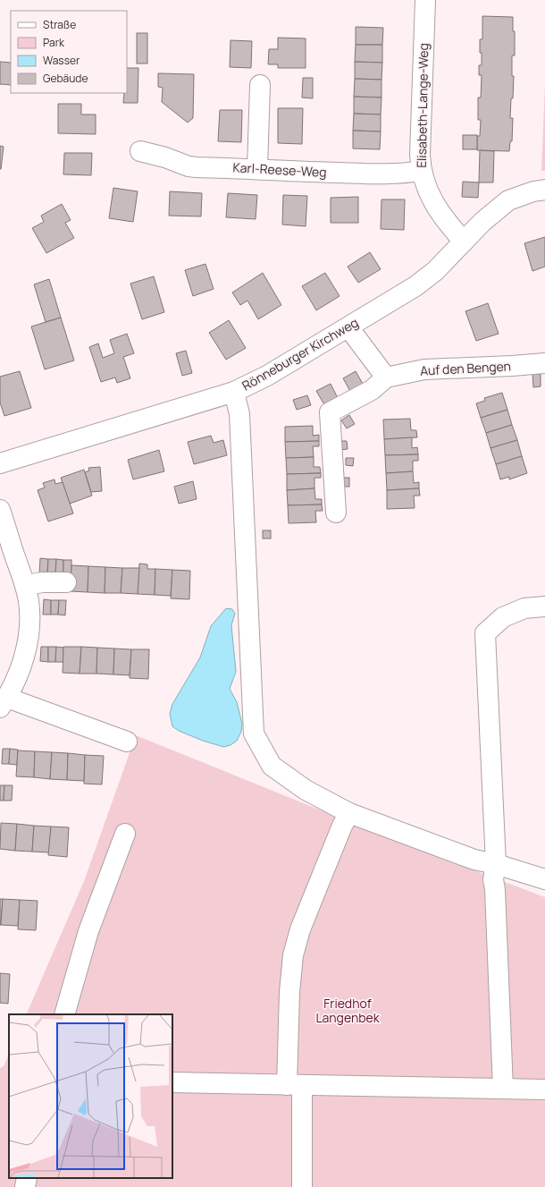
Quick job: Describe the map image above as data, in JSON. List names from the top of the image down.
{
  "streets": {
    "street": [
      "Elisabeth-Lange-Weg",
      "Karl-Reese-Weg",
      "Rönneburger Kirchweg",
      "Auf den Bengen"
    ]
  },
  "crossings": [
    ["Elisabeth-Lange-Weg", "Karl-Reese-Weg"],
    ["Elisabeth-Lange-Weg", "Rönneburger Kirchweg"]
  ],
  "parks": ["Friedhof Langenbek"],
  "legend": [
    "Straße",
    "Park",
    "Wasser",
    "Gebäude"
  ]
}
